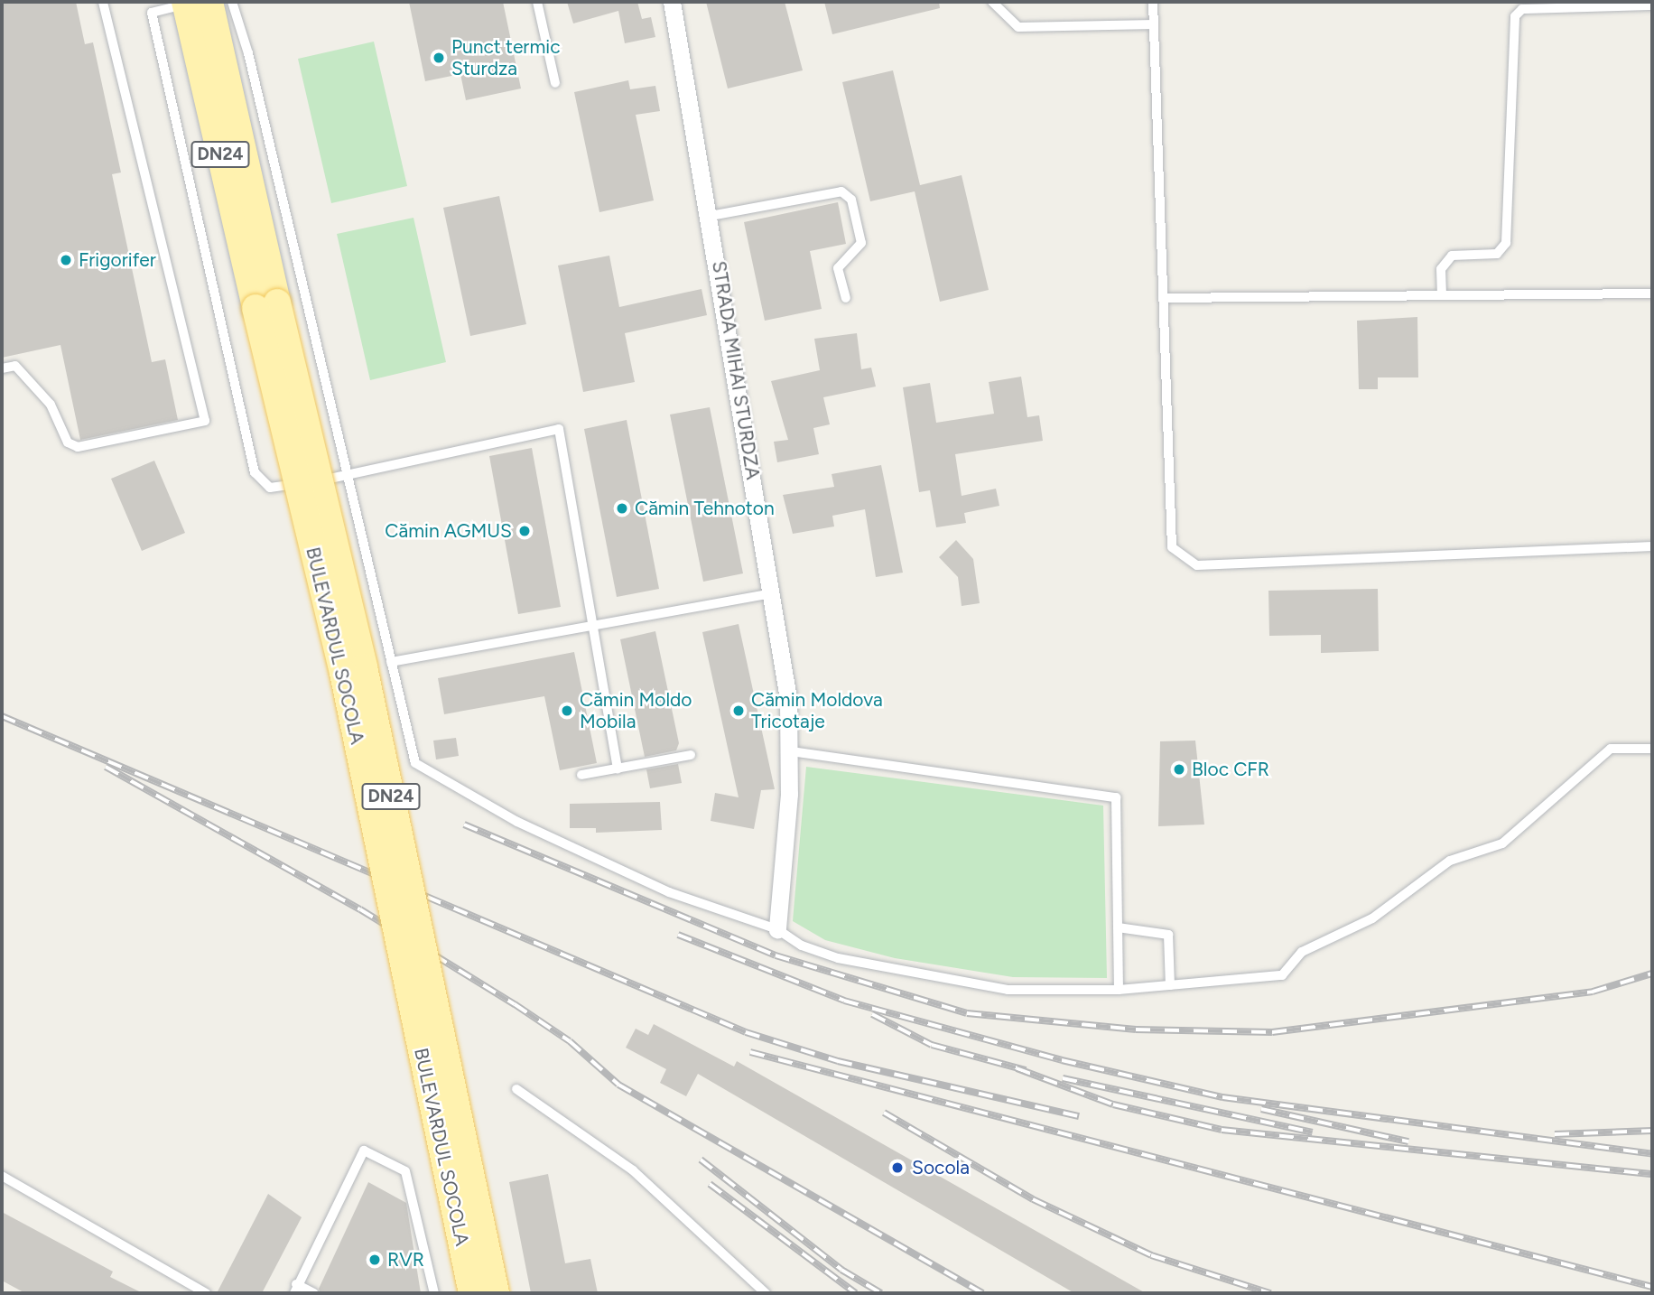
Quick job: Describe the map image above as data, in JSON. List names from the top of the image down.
{
  "streets": {
    "main road": ["DN24", "BULEVARDUL SOCOLA"],
    "street": ["STRADA MIHAI STURDZA"]
  },
  "places": [
    "Punct termic Sturdza",
    "Frigorifer",
    "Cămin Tehnoton",
    "Cămin AGMUS",
    "Cămin Moldo Mobila",
    "Cămin Moldova Tricotaje",
    "Bloc CFR",
    "Socola",
    "RVR"
  ]
}
